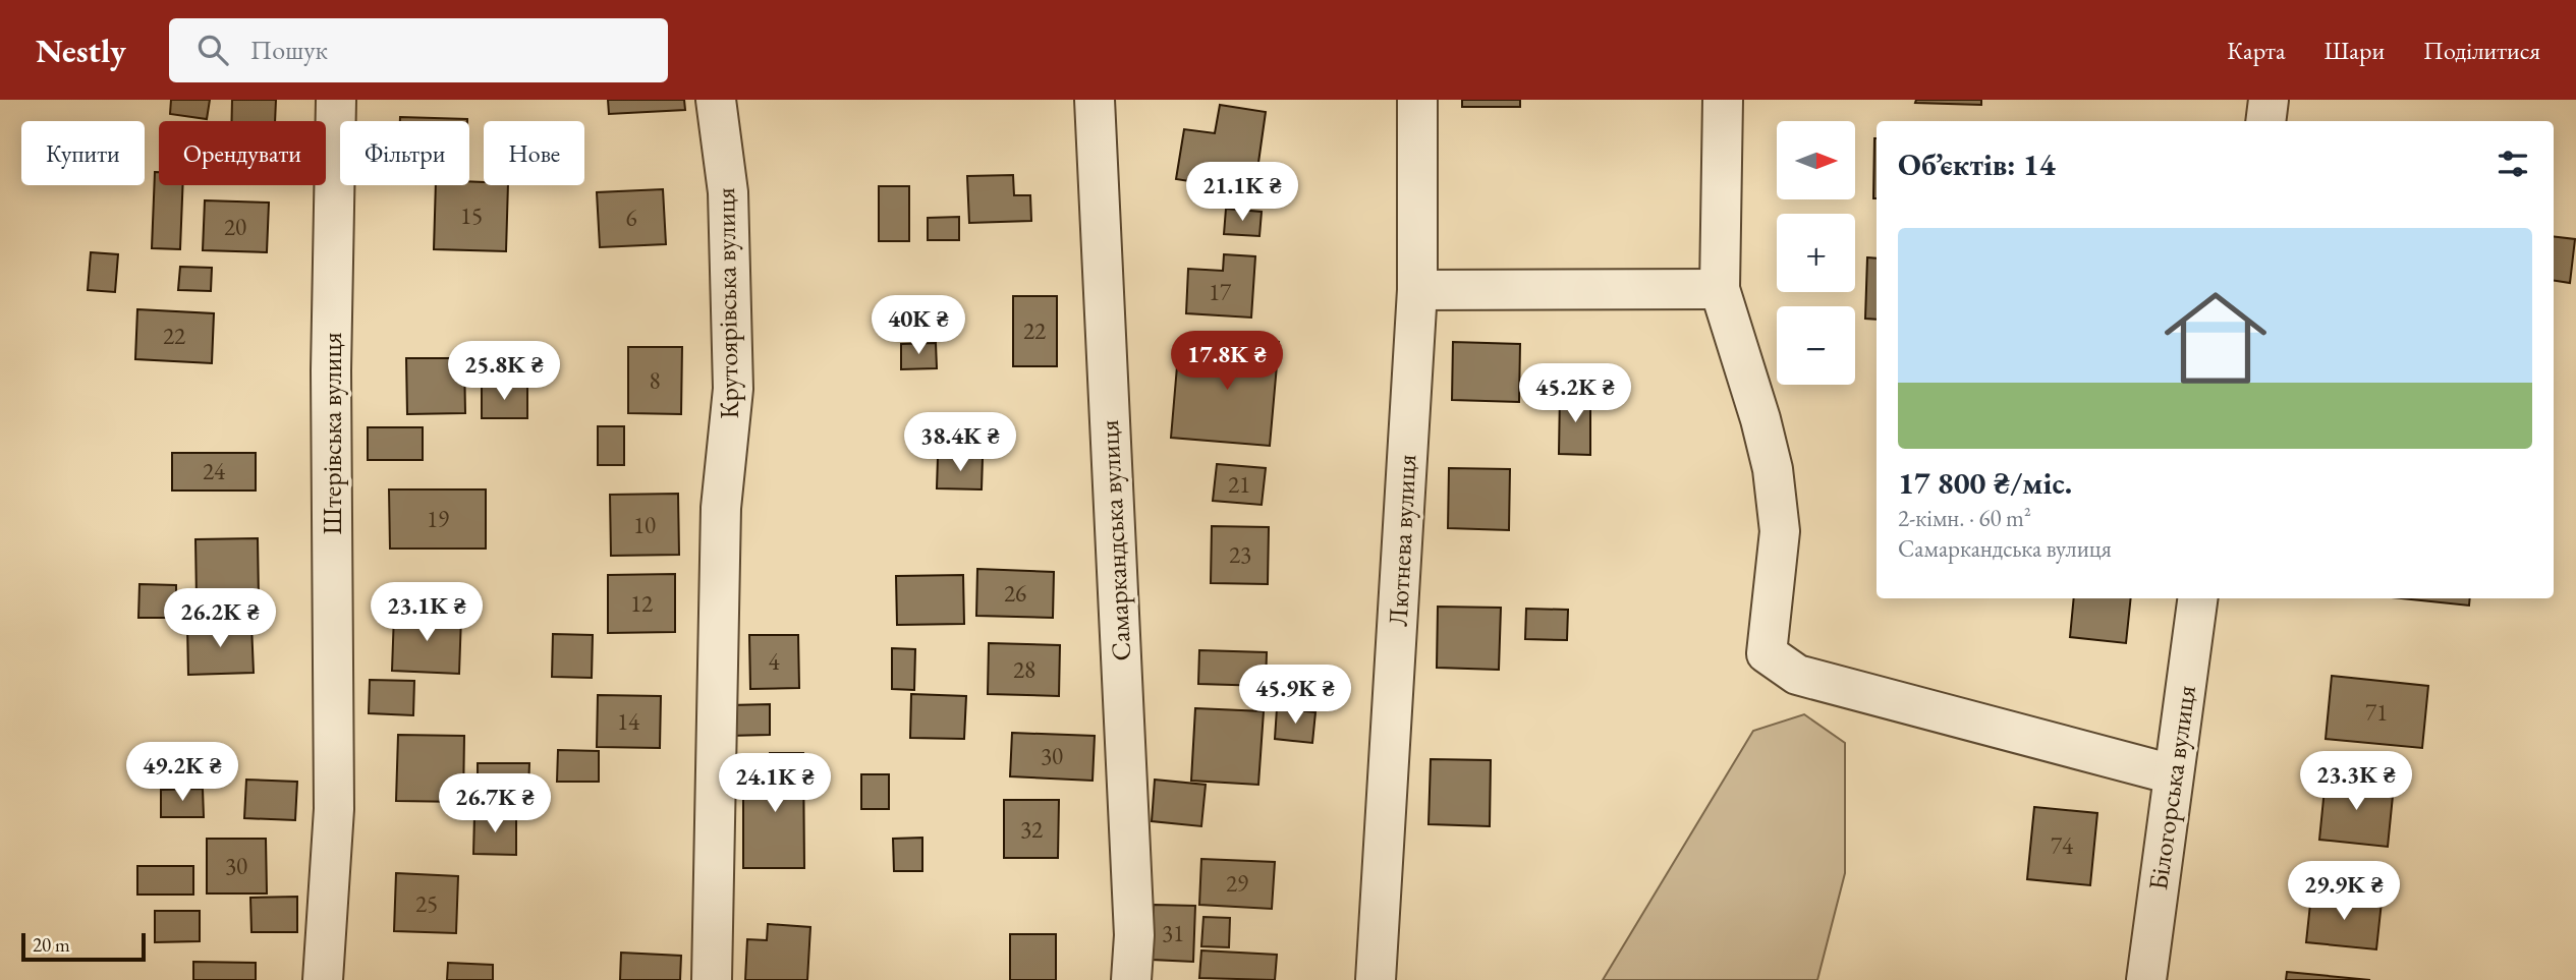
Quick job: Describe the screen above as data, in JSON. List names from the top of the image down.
{
  "streets": {
    "street": [
      "Крутоярівська вулиця",
      "Штерівська вулиця",
      "Самаркандська вулиця",
      "Лютнева вулиця",
      "Білогорська вулиця"
    ]
  },
  "house_numbers": [
    "15",
    "6",
    "20",
    "17",
    "22",
    "22",
    "8",
    "24",
    "21",
    "19",
    "10",
    "23",
    "26",
    "12",
    "4",
    "28",
    "71",
    "14",
    "30",
    "32",
    "74",
    "30",
    "29",
    "25",
    "31"
  ],
  "scale_bar": "20 m",
  "north": "right",
  "page": {
    "header": "Nestly",
    "search": "Пошук",
    "nav": ["Карта", "Шари", "Поділитися"],
    "map_buttons": ["+", "−"],
    "chip": [
      "Купити",
      "Орендувати",
      "Фільтри",
      "Нове"
    ],
    "heading": "Об’єктів: 14",
    "price": [
      "21.1K ₴",
      "40K ₴",
      "17.8K ₴",
      "25.8K ₴",
      "45.2K ₴",
      "38.4K ₴",
      "23.1K ₴",
      "26.2K ₴",
      "45.9K ₴",
      "49.2K ₴",
      "23.3K ₴",
      "24.1K ₴",
      "26.7K ₴",
      "29.9K ₴"
    ],
    "list": [
      {
        "name": "17 800 ₴/міс.",
        "note": "2-кімн. · 60 m² · Самаркандська вулиця"
      }
    ],
    "scale": "20 m"
  }
}
